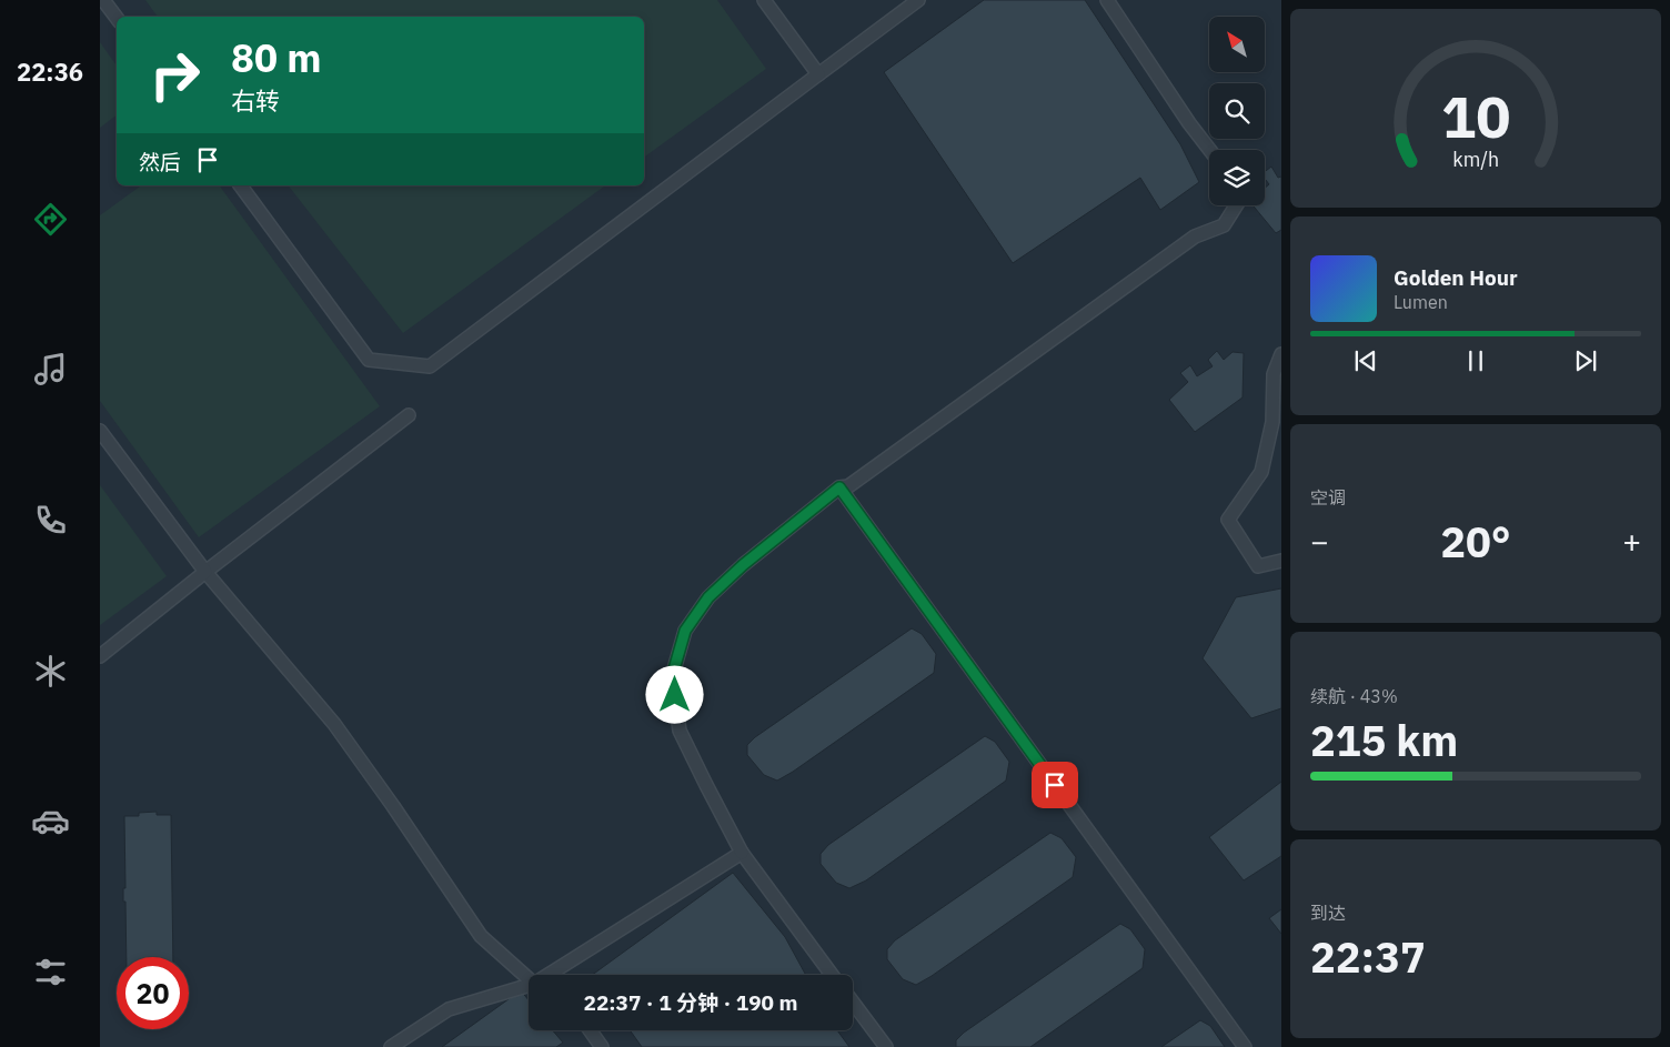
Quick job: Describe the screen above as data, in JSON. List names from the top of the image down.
{
  "north": "top left",
  "page": {
    "tabs": "22:36",
    "turn": ["80 m", "右转"],
    "then": "然后",
    "song": ["Golden Hour", "Lumen"],
    "tile": [
      "空调",
      ["续航 · 43%", "215 km"],
      ["到达", "22:37"]
    ],
    "heat": ["−", "20°", "+"],
    "limit": "20",
    "trip": "22:37 · 1 分钟 · 190 m",
    "gauge": ["10", "km/h"]
  }
}
